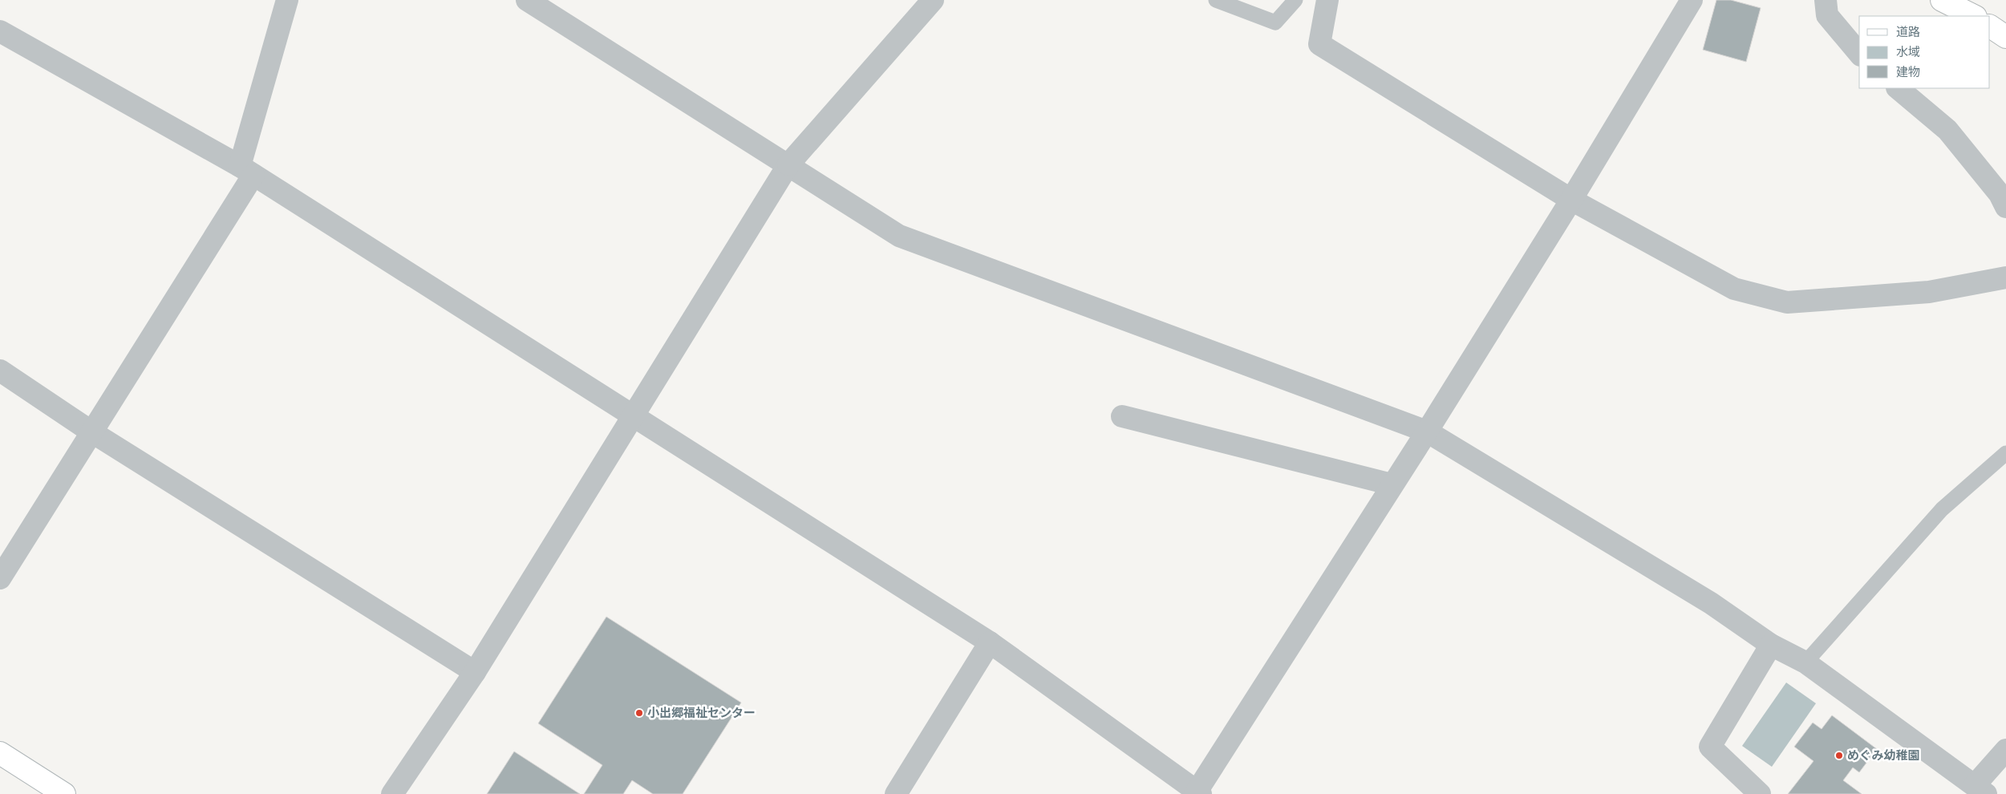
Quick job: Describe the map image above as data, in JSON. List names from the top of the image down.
{
  "places": ["小出郷福祉センター", "めぐみ幼稚園"],
  "legend": ["道路", "水域", "建物"]
}
